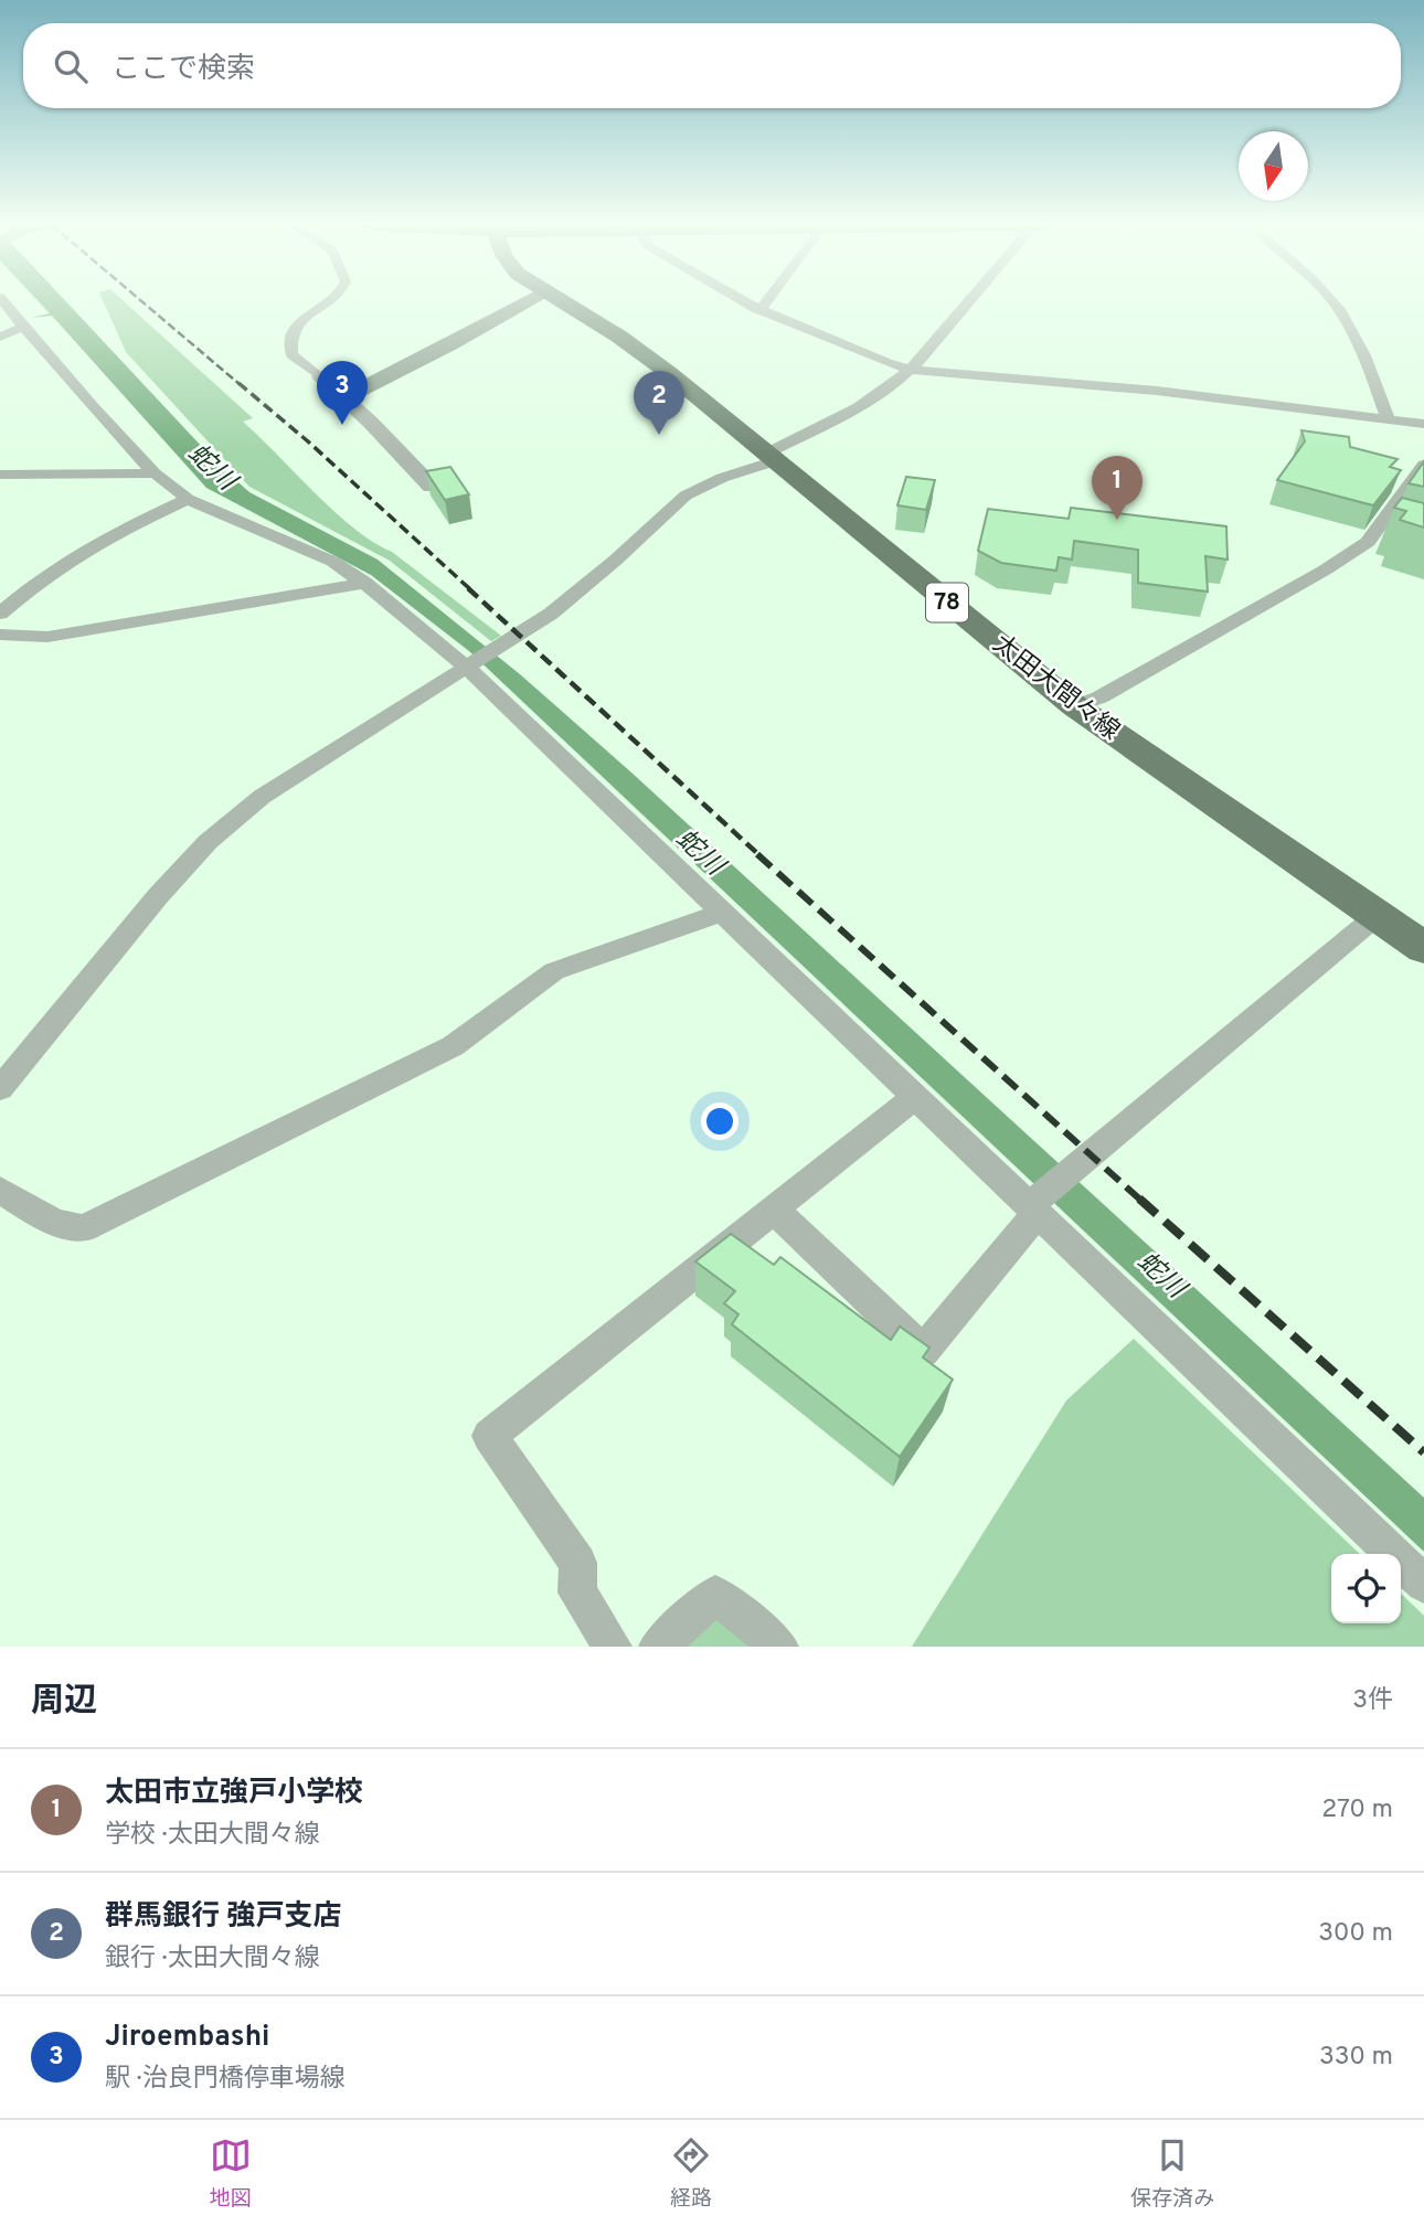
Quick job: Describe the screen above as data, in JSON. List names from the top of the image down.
{
  "streets": {
    "main road": ["78", "太田大間々線"]
  },
  "water": ["蛇川"],
  "north": "bottom",
  "page": {
    "search": "ここで検索",
    "pins": ["3", "2", "1"],
    "heading": ["周辺", "3件"],
    "list": [
      {
        "mark": "1",
        "name": "太田市立強戸小学校",
        "note": "学校 · 太田大間々線",
        "value": "270 m"
      },
      {
        "mark": "2",
        "name": "群馬銀行 強戸支店",
        "note": "銀行 · 太田大間々線",
        "value": "300 m"
      },
      {
        "mark": "3",
        "name": "Jiroembashi",
        "note": "駅 · 治良門橋停車場線",
        "value": "330 m"
      }
    ],
    "nav": ["地図", "経路", "保存済み"]
  }
}
